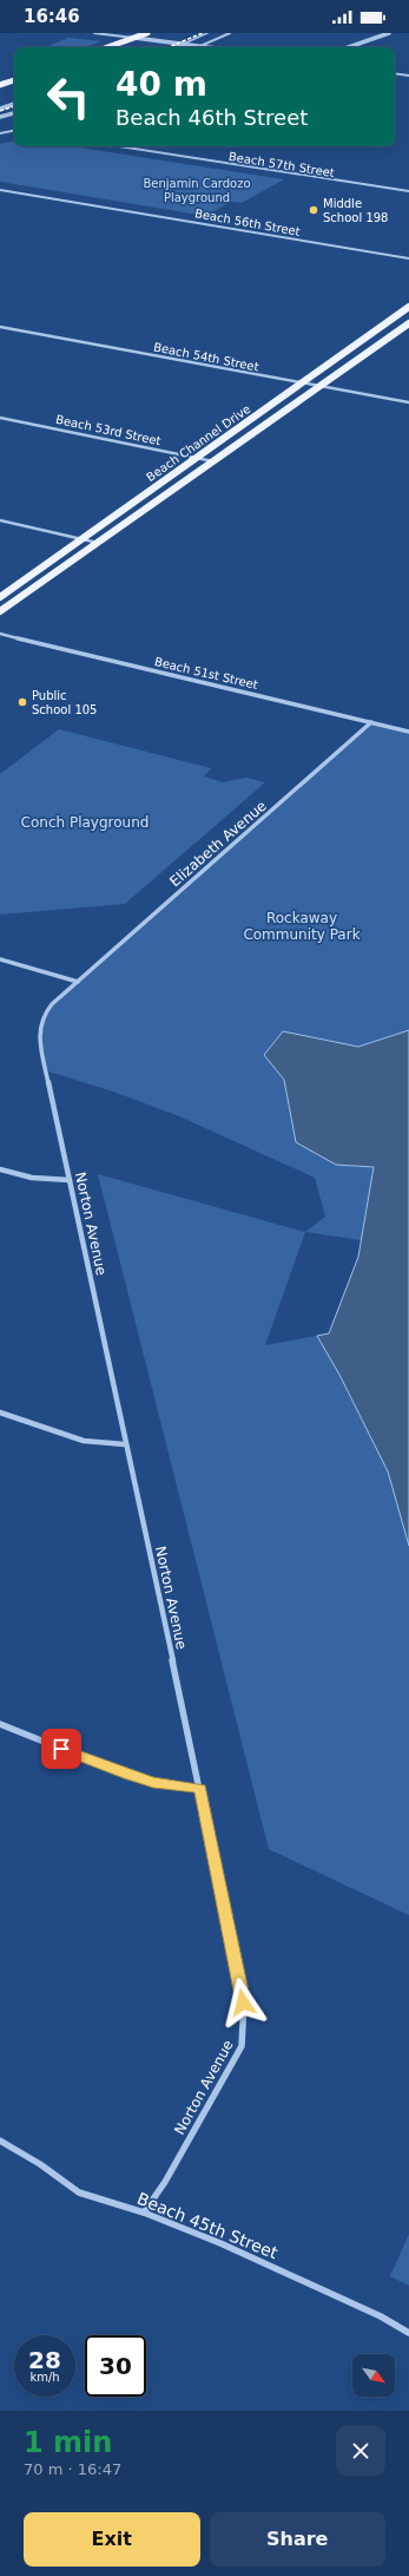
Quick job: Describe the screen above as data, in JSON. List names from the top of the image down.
{
  "streets": {
    "main road": ["Beach Channel Drive"],
    "street": [
      "Beach 57th Street",
      "Beach 56th Street",
      "Beach 54th Street",
      "Beach 53rd Street",
      "Beach 51st Street",
      "Elizabeth Avenue",
      "Norton Avenue",
      "Beach 45th Street"
    ]
  },
  "crossings": [
    ["Beach 54th Street", "Beach Channel Drive"],
    ["Beach 53rd Street", "Beach Channel Drive"],
    ["Beach 51st Street", "Elizabeth Avenue"],
    ["Elizabeth Avenue", "Norton Avenue"],
    ["Norton Avenue", "Beach 45th Street"]
  ],
  "parks": ["Benjamin Cardozo Playground", "Conch Playground", "Rockaway Community Park"],
  "places": ["Middle School 198", "Public School 105"],
  "north": "bottom right",
  "page": {
    "status": "16:46",
    "turn": ["40 m", "Beach 46th Street"],
    "speed": "28 km/h",
    "limit": "30",
    "heading": ["1 min", "70 m · 16:47"],
    "buttons": ["Exit", "Share"]
  }
}
